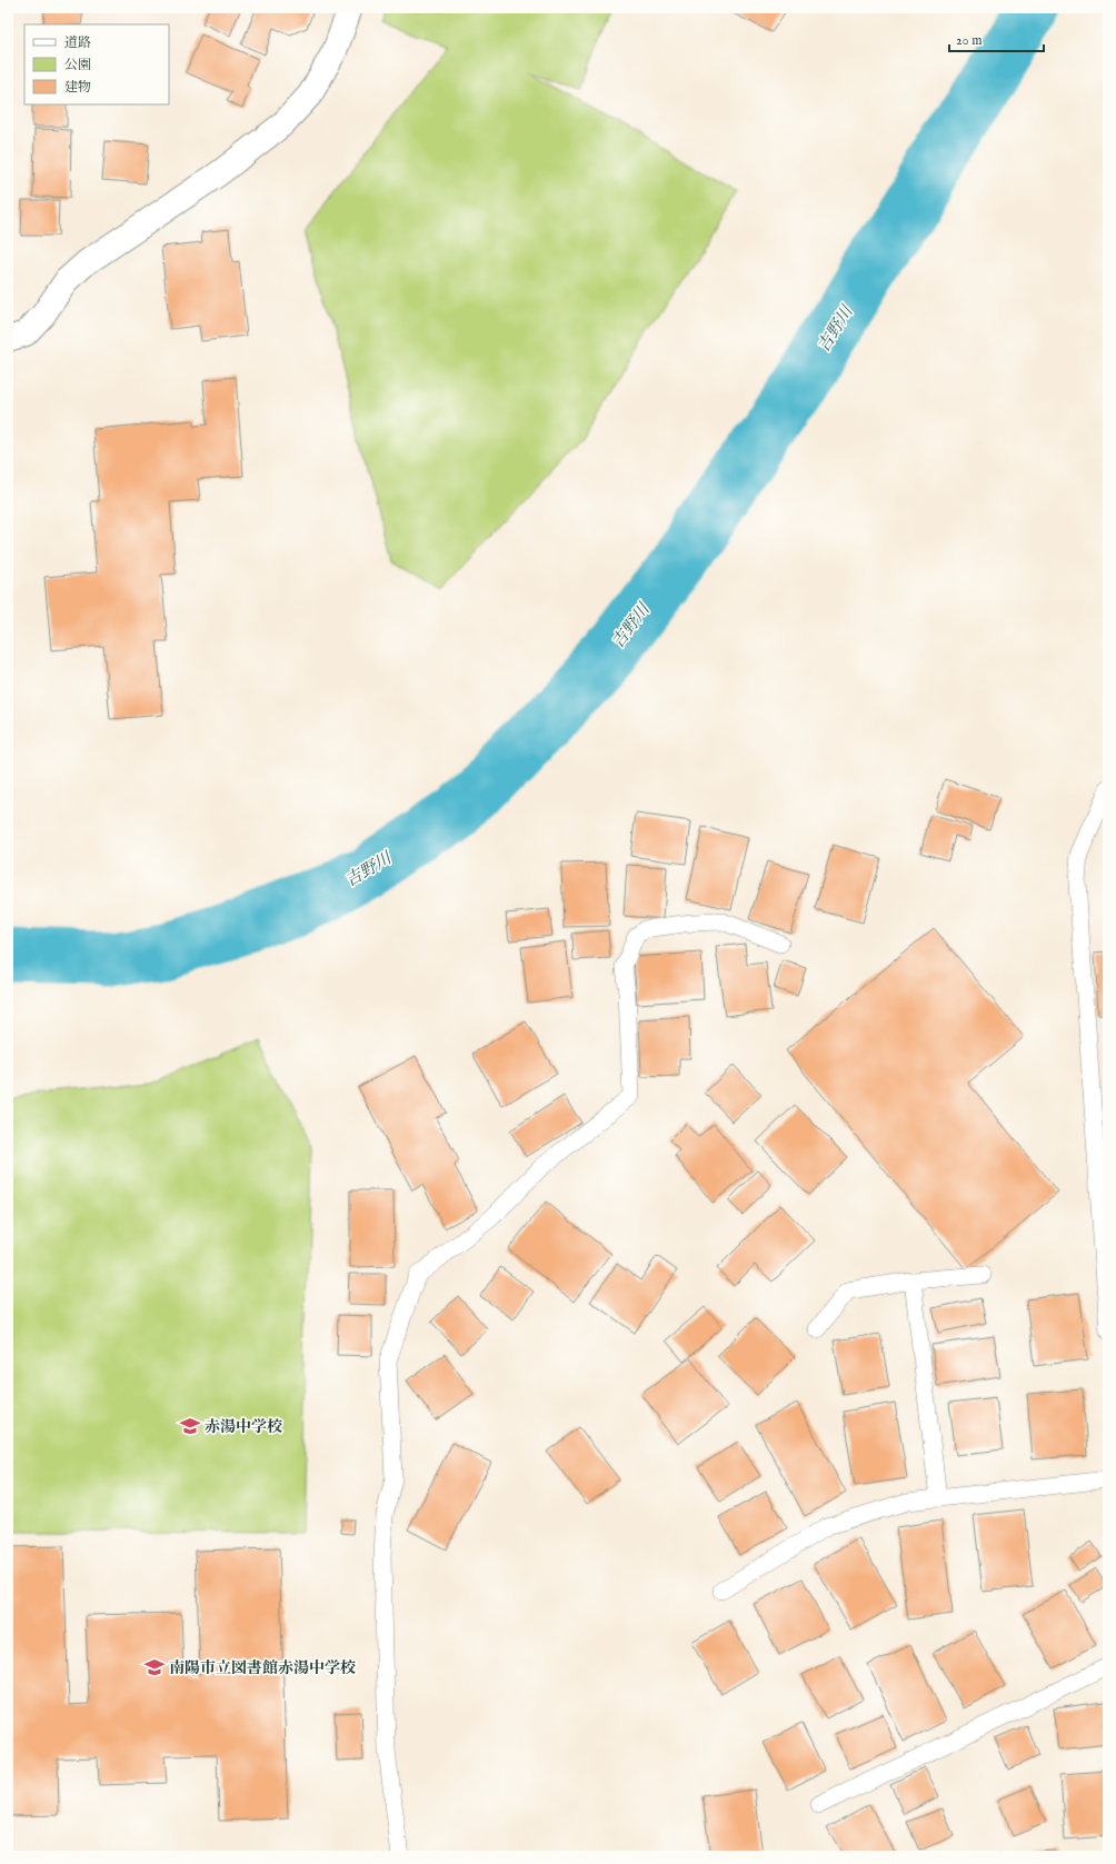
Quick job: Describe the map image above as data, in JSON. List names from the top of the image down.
{
  "water": ["吉野川"],
  "places": {
    "school or university": ["赤湯中学校", "南陽市立図書館赤湯中学校"]
  },
  "legend": ["道路", "公園", "建物"],
  "scale_bar": "20 m"
}
